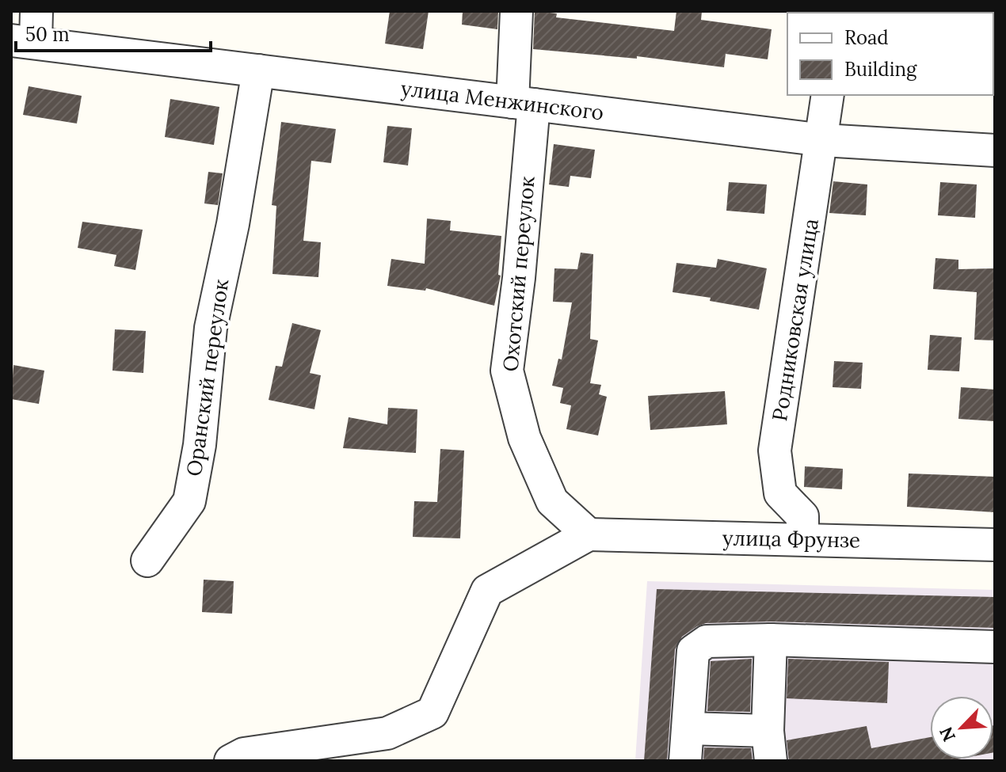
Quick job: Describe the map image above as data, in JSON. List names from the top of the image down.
{
  "streets": {
    "street": [
      "улица Менжинского",
      "Охотский переулок",
      "Родниковская улица",
      "Оранский переулок",
      "улица Фрунзе"
    ]
  },
  "crossings": [
    ["улица Менжинского", "Охотский переулок"],
    ["улица Менжинского", "Родниковская улица"],
    ["улица Менжинского", "Оранский переулок"],
    ["Охотский переулок", "улица Фрунзе"],
    ["Родниковская улица", "улица Фрунзе"]
  ],
  "legend": ["Road", "Building"],
  "scale_bar": "50 m",
  "north": "bottom left"
}
